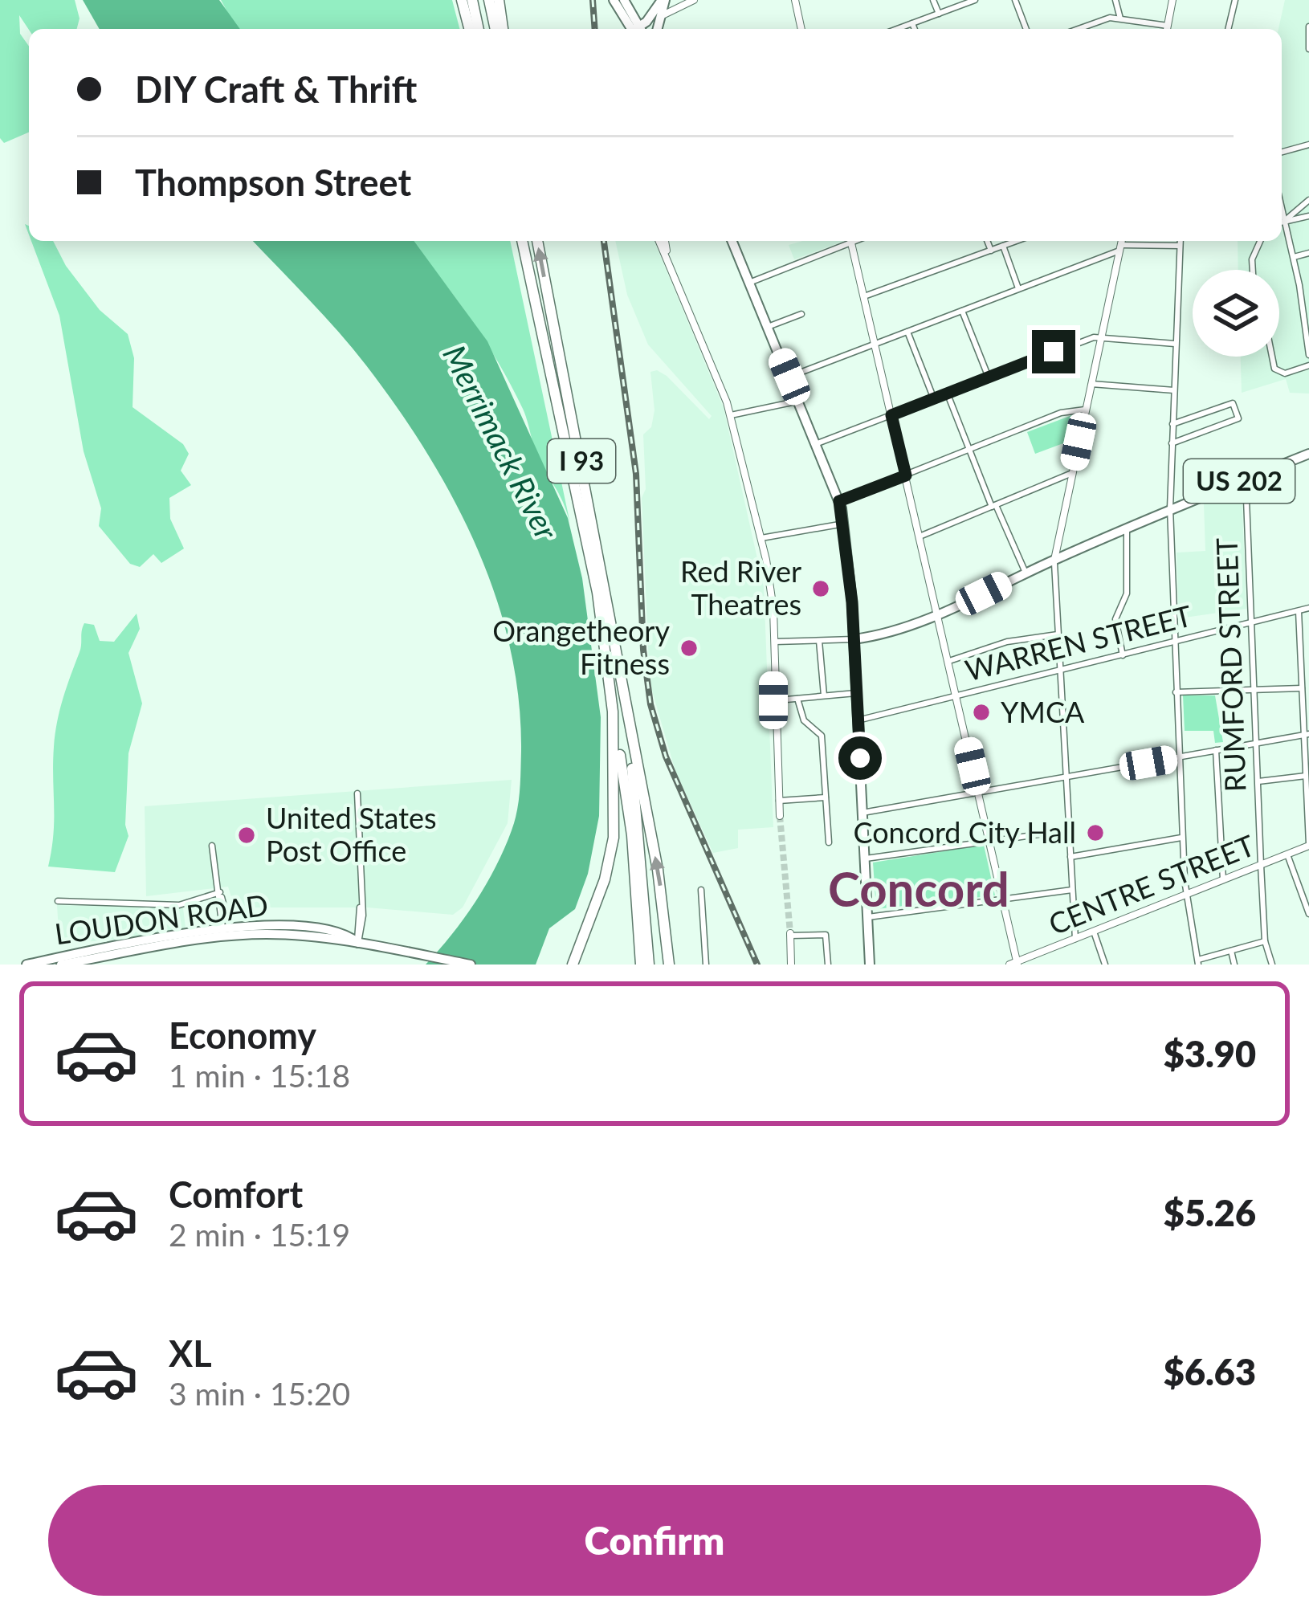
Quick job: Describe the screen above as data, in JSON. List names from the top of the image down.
{
  "streets": {
    "highway": ["I 93"],
    "main road": ["US 202", "LOUDON ROAD"],
    "street": ["WARREN STREET", "RUMFORD STREET", "CENTRE STREET"]
  },
  "crossings": [
    ["US 202", "RUMFORD STREET"],
    ["WARREN STREET", "RUMFORD STREET"],
    ["RUMFORD STREET", "CENTRE STREET"]
  ],
  "districts": ["Concord"],
  "water": ["Merrimack River"],
  "places": [
    "Red River Theatres",
    "Orangetheory Fitness",
    "YMCA",
    "Concord City Hall",
    "United States Post Office"
  ],
  "page": {
    "banner": ["DIY Craft & Thrift", "Thompson Street"],
    "list": [
      {
        "name": "Economy",
        "note": "1 min · 15:18",
        "value": "$3.90"
      },
      {
        "name": "Comfort",
        "note": "2 min · 15:19",
        "value": "$5.26"
      },
      {
        "name": "XL",
        "note": "3 min · 15:20",
        "value": "$6.63"
      }
    ],
    "buttons": "Confirm"
  }
}
